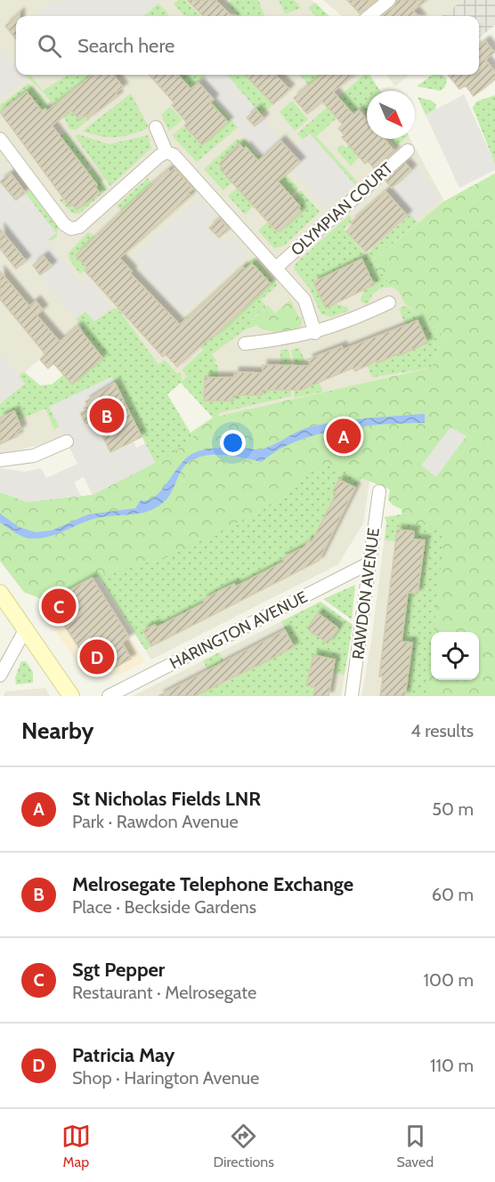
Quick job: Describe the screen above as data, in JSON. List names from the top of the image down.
{
  "streets": {
    "street": ["OLYMPIAN COURT", "RAWDON AVENUE", "HARINGTON AVENUE"]
  },
  "crossings": [
    ["RAWDON AVENUE", "HARINGTON AVENUE"]
  ],
  "north": "bottom right",
  "page": {
    "search": "Search here",
    "pins": [
      "B",
      "A",
      "C",
      "D"
    ],
    "heading": ["Nearby", "4 results"],
    "list": [
      {
        "mark": "A",
        "name": "St Nicholas Fields LNR",
        "note": "Park · Rawdon Avenue",
        "value": "50 m"
      },
      {
        "mark": "B",
        "name": "Melrosegate Telephone Exchange",
        "note": "Place · Beckside Gardens",
        "value": "60 m"
      },
      {
        "mark": "C",
        "name": "Sgt Pepper",
        "note": "Restaurant · Melrosegate",
        "value": "100 m"
      },
      {
        "mark": "D",
        "name": "Patricia May",
        "note": "Shop · Harington Avenue",
        "value": "110 m"
      }
    ],
    "nav": ["Map", "Directions", "Saved"]
  }
}
